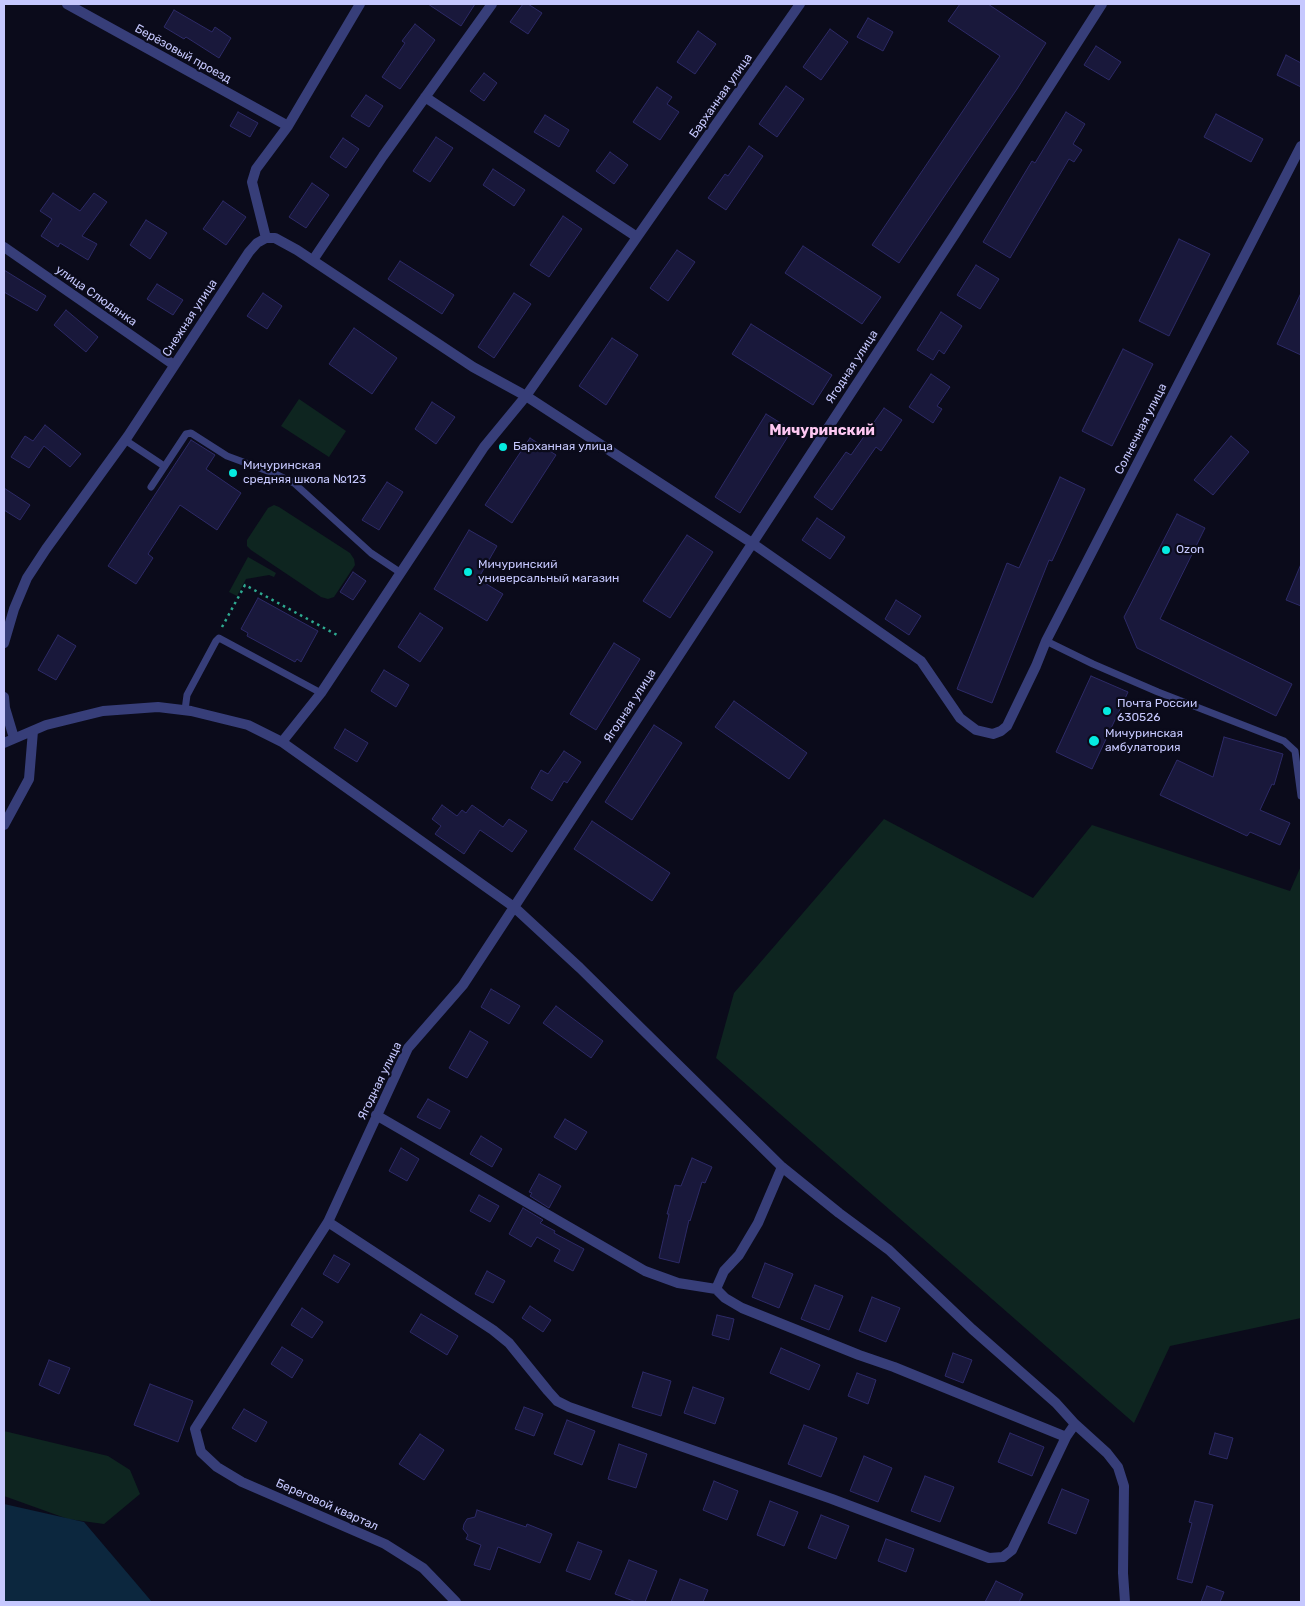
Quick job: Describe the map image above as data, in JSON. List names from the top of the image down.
{
  "streets": {
    "street": [
      "Берёзовый проезд",
      "Барханная улица",
      "улица Слюдянка",
      "Снежная улица",
      "Ягодная улица",
      "Солнечная улица",
      "Береговой квартал"
    ]
  },
  "crossings": [
    ["улица Слюдянка", "Снежная улица"],
    ["Ягодная улица", "Солнечная улица"],
    ["Ягодная улица", "Береговой квартал"]
  ],
  "districts": ["Мичуринский"],
  "places": [
    "Барханная улица",
    "Мичуринская средняя школа №123",
    "Ozon",
    "Мичуринский универсальный магазин",
    "Почта России 630526",
    "Мичуринская амбулатория"
  ]
}
